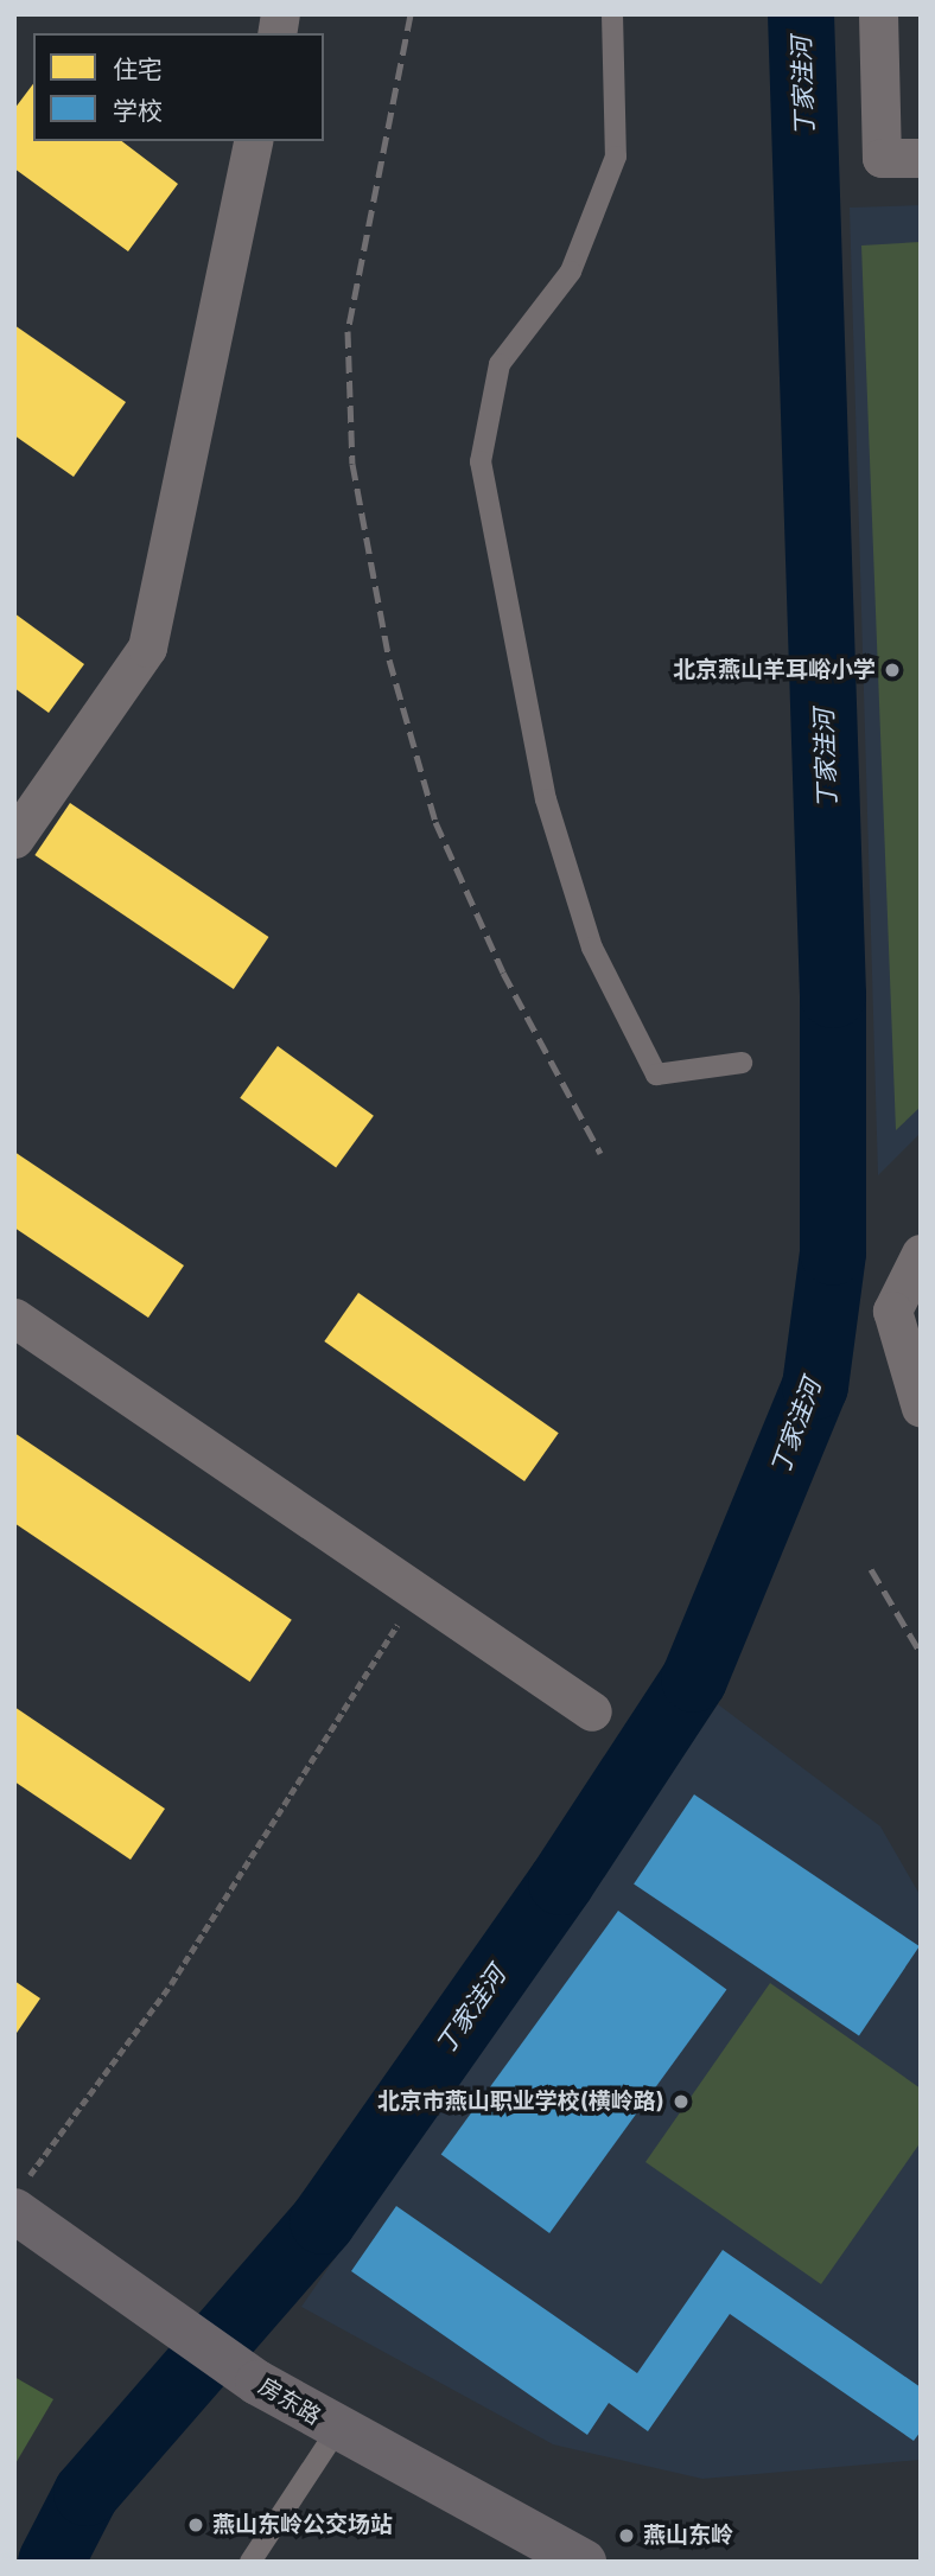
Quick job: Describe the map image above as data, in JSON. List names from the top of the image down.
{
  "streets": {
    "main road": ["房东路"]
  },
  "water": ["丁家洼河"],
  "places": [
    "北京燕山羊耳峪小学",
    "北京市燕山职业学校(横岭路)",
    "燕山东岭公交场站",
    "燕山东岭"
  ],
  "legend": ["住宅", "学校"]
}
